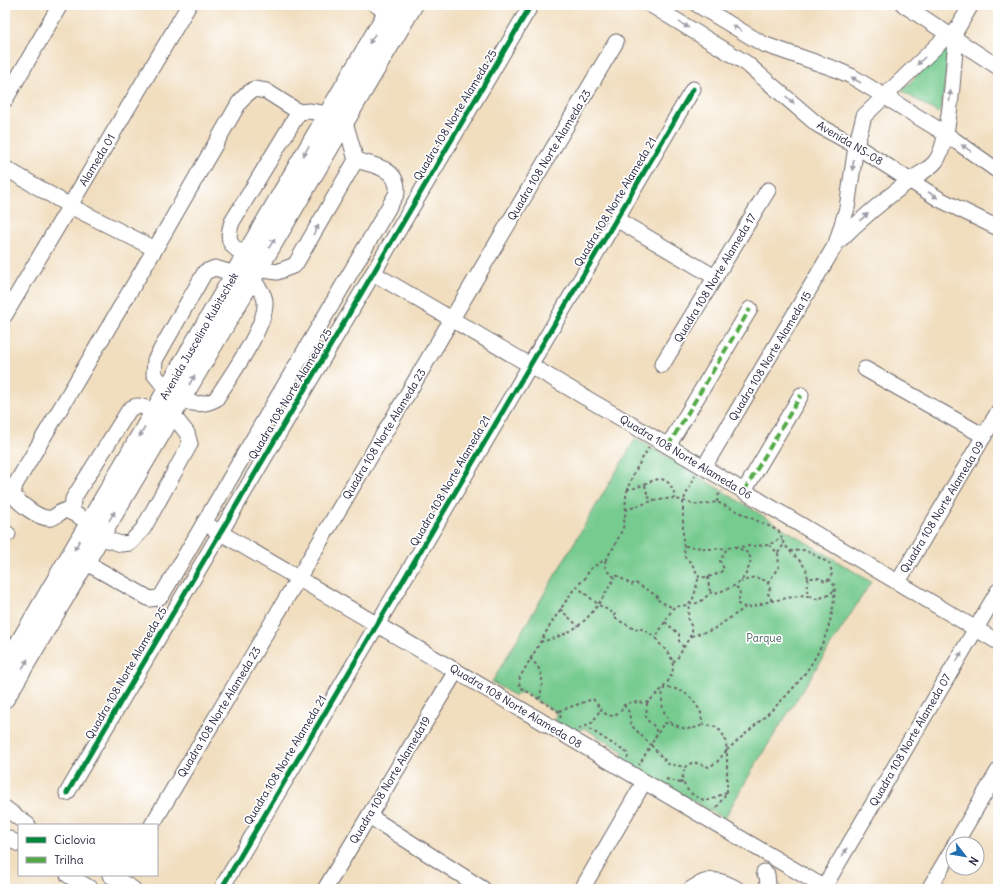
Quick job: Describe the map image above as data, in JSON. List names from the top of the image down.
{
  "streets": {
    "main road": ["Avenida Juscelino Kubitschek"],
    "street": [
      "Quadra 108 Norte Alameda 25",
      "Avenida NS-08",
      "Quadra 108 Norte Alameda 23",
      "Alameda 01",
      "Quadra 108 Norte Alameda 21",
      "Quadra 108 Norte Alameda 17",
      "Quadra 108 Norte Alameda 15",
      "Quadra 108 Norte Alameda 06",
      "Quadra 108 Norte Alameda 09",
      "Quadra 108 Norte Alameda 08",
      "Quadra 108 Norte Alameda 07",
      "Quadra 108 Norte Alameda19"
    ]
  },
  "crossings": [
    ["Quadra 108 Norte Alameda 25", "Quadra 108 Norte Alameda 06"],
    ["Quadra 108 Norte Alameda 25", "Quadra 108 Norte Alameda 08"],
    ["Quadra 108 Norte Alameda 23", "Quadra 108 Norte Alameda 06"],
    ["Quadra 108 Norte Alameda 23", "Quadra 108 Norte Alameda 08"],
    ["Quadra 108 Norte Alameda 21", "Quadra 108 Norte Alameda 06"],
    ["Quadra 108 Norte Alameda 21", "Quadra 108 Norte Alameda 08"],
    ["Quadra 108 Norte Alameda 15", "Quadra 108 Norte Alameda 06"],
    ["Quadra 108 Norte Alameda 06", "Quadra 108 Norte Alameda 09"],
    ["Quadra 108 Norte Alameda 06", "Quadra 108 Norte Alameda 07"],
    ["Quadra 108 Norte Alameda 08", "Quadra 108 Norte Alameda 07"],
    ["Quadra 108 Norte Alameda 08", "Quadra 108 Norte Alameda19"]
  ],
  "parks": ["Parque"],
  "legend": ["Ciclovia", "Trilha"],
  "north": "bottom right"
}
